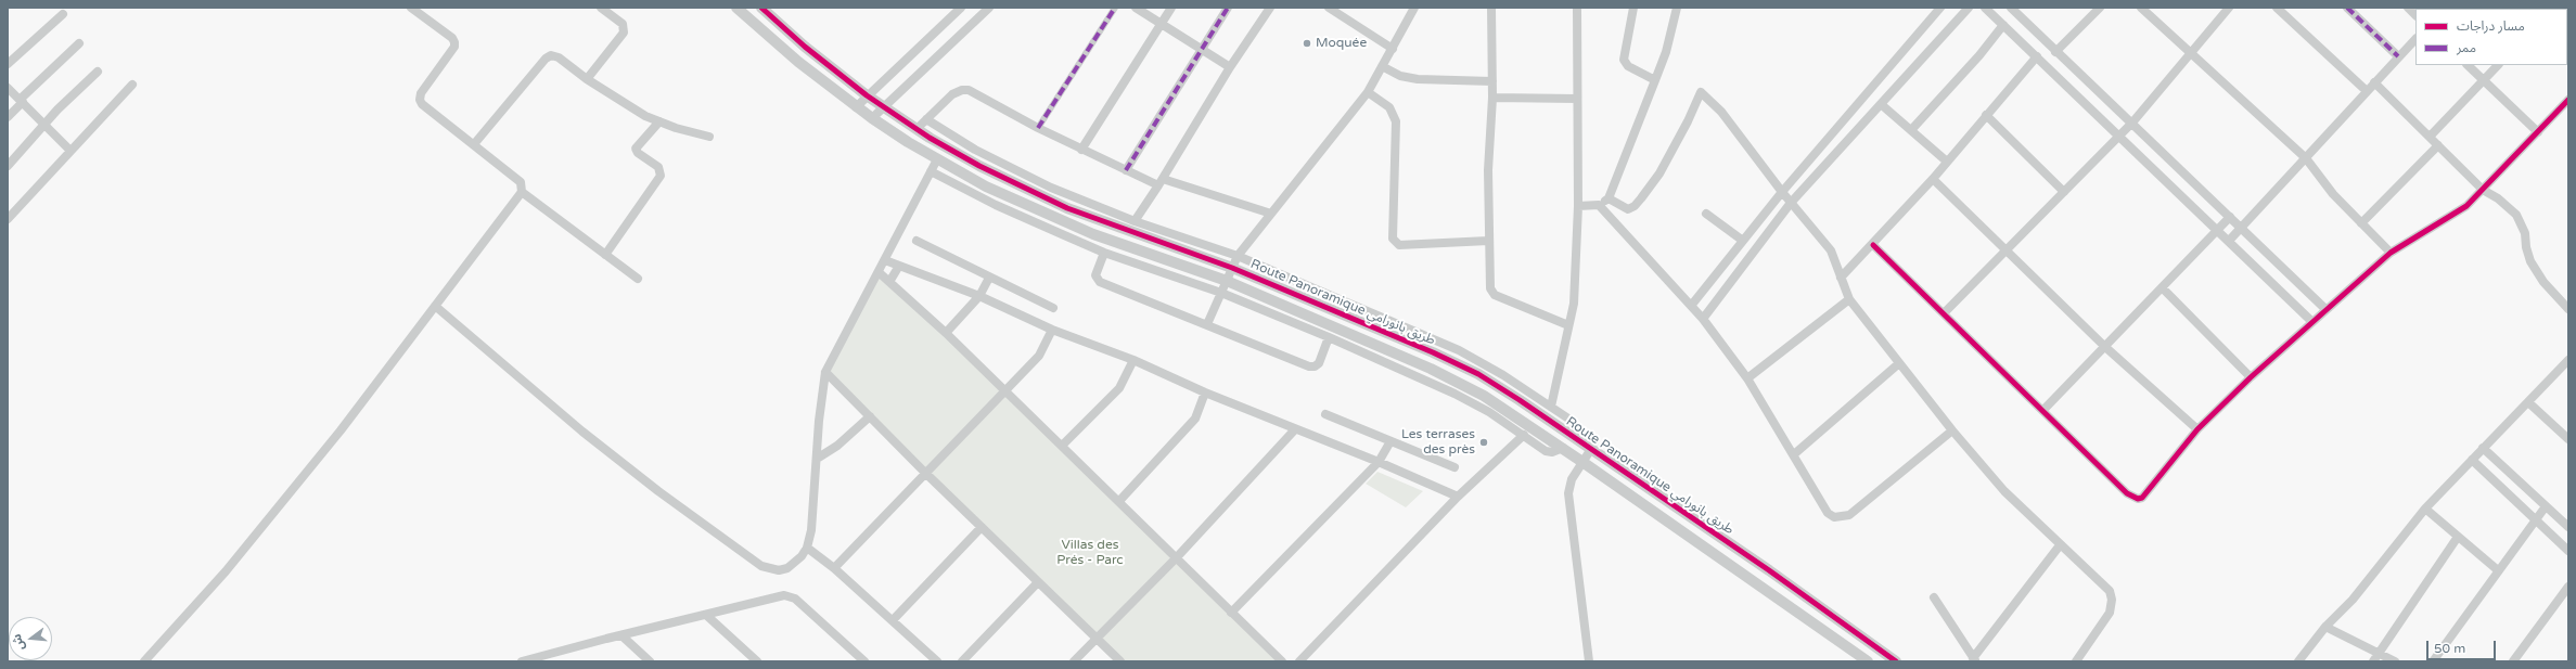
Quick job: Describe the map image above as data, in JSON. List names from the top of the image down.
{
  "streets": {
    "street": ["Route Panoramique طريق بانورامي"]
  },
  "parks": ["Villas des Prés - Parc"],
  "places": ["Moquée", "Les terrases des près"],
  "legend": ["مسار دراجات", "ممر"],
  "scale_bar": "50 m",
  "north": "left"
}
